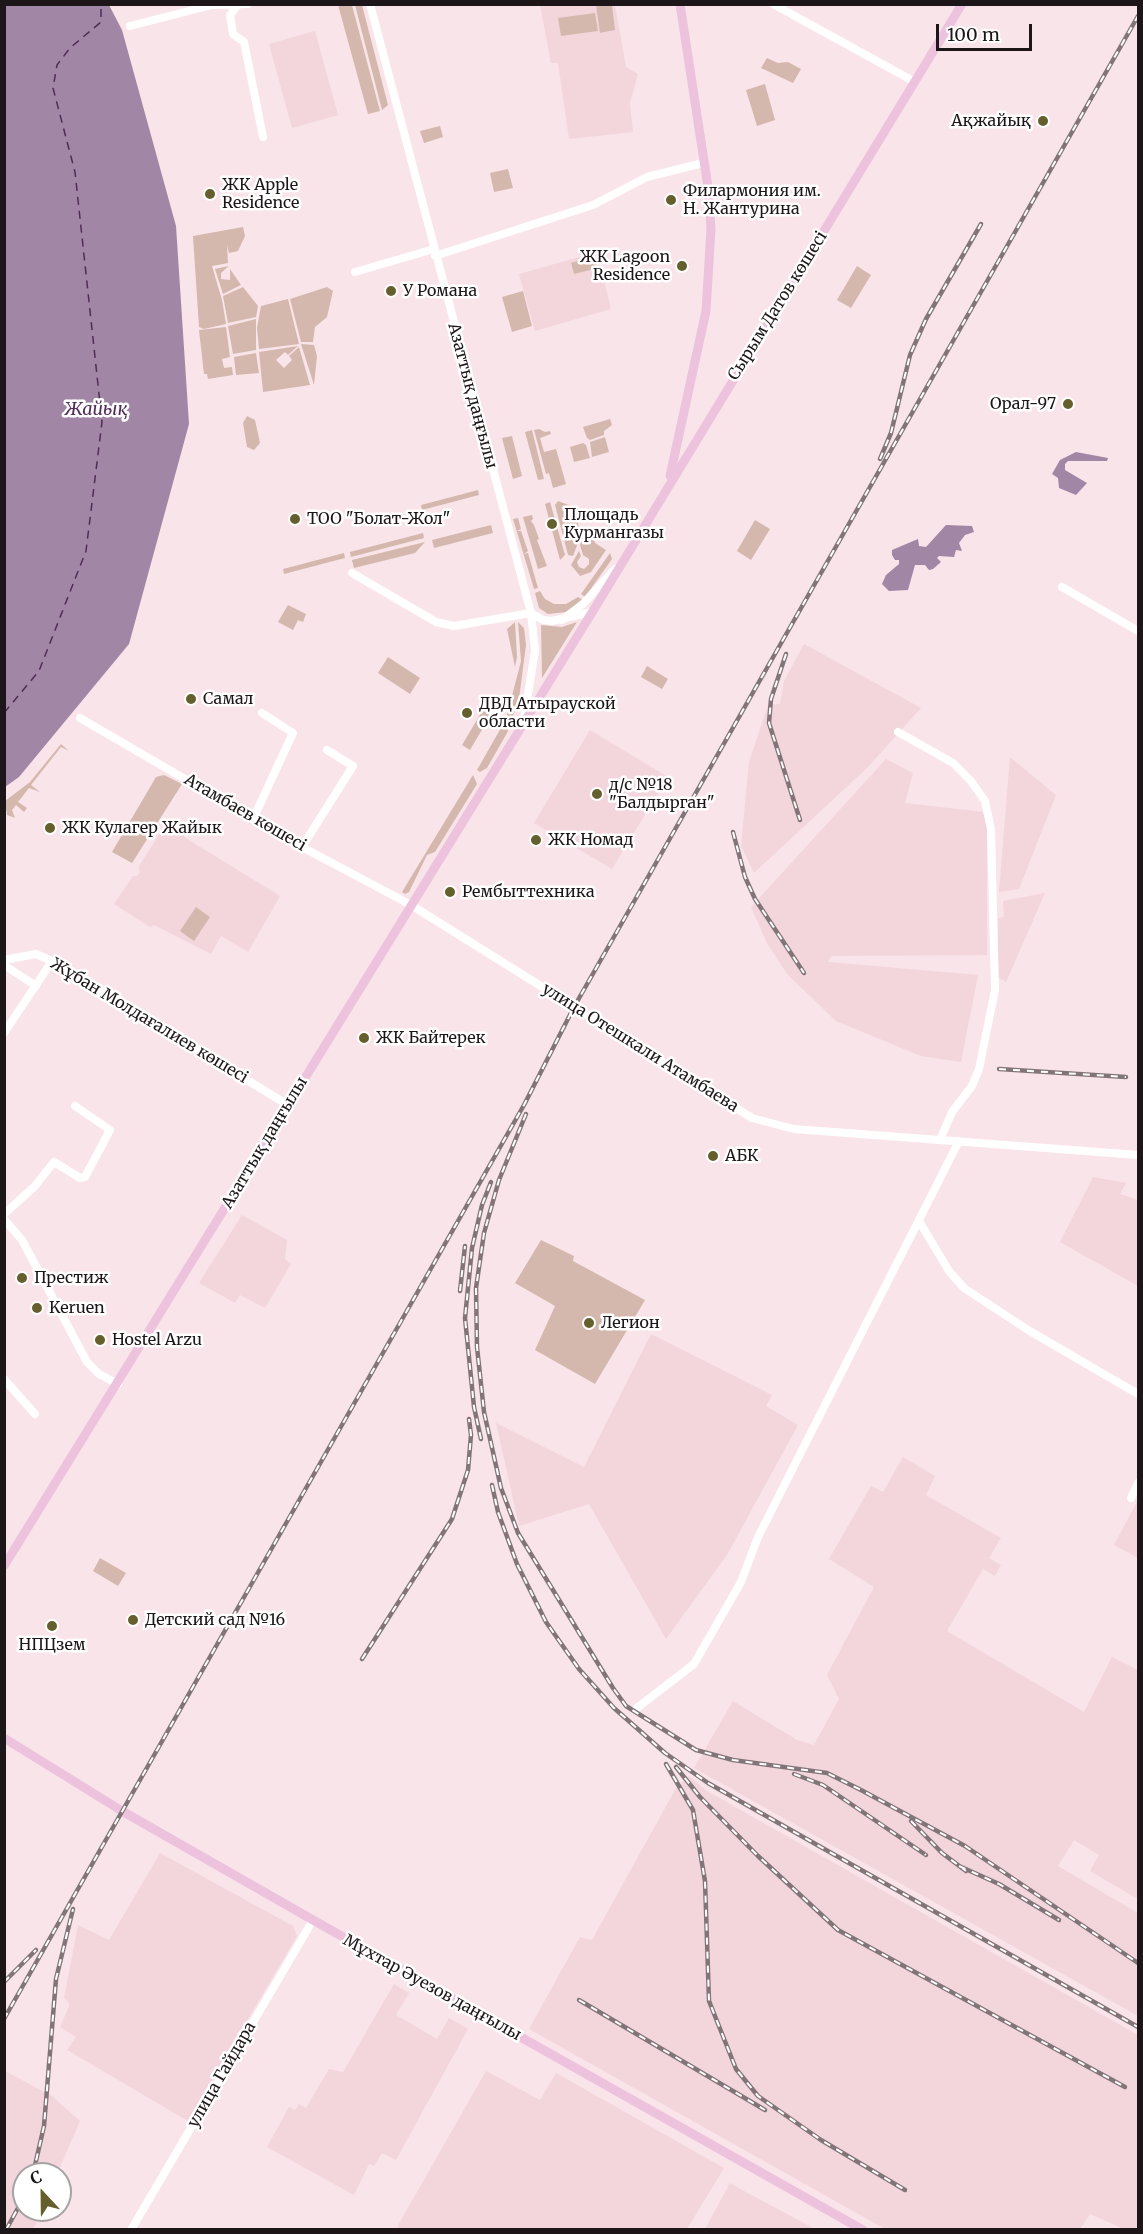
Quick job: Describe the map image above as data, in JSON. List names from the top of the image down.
{
  "streets": {
    "main road": ["Сырым Датов көшесі", "Азаттық даңғылы", "Мұхтар Әуезов даңғылы"],
    "street": [
      "Атамбаев көшесі",
      "Жұбан Молдағалиев көшесі",
      "улица Отешкали Атамбаева",
      "улица Гайдара"
    ]
  },
  "crossings": [
    ["Сырым Датов көшесі", "Азаттық даңғылы"],
    ["Азаттық даңғылы", "Атамбаев көшесі"],
    ["Азаттық даңғылы", "Жұбан Молдағалиев көшесі"],
    ["Азаттық даңғылы", "улица Отешкали Атамбаева"],
    ["Атамбаев көшесі", "улица Отешкали Атамбаева"],
    ["Мұхтар Әуезов даңғылы", "улица Гайдара"]
  ],
  "water": ["Жайық"],
  "places": [
    "Ақжайық",
    "ЖК Apple Residence",
    "Филармония им. Н. Жантурина",
    "ЖК Lagoon Residence",
    "У Романа",
    "Орал-97",
    "ТОО \"Болат-Жол\"",
    "Площадь Курмангазы",
    "Самал",
    "ДВД Атырауской области",
    "д/с №18 \"Балдырган\"",
    "ЖК Кулагер Жайык",
    "ЖК Номад",
    "Рембыттехника",
    "ЖК Байтерек",
    "АБК",
    "Престиж",
    "Keruen",
    "Легион",
    "Hostel Arzu",
    "Детский сад №16",
    "НПЦзем"
  ],
  "scale_bar": "100 m",
  "north": "top"
}
